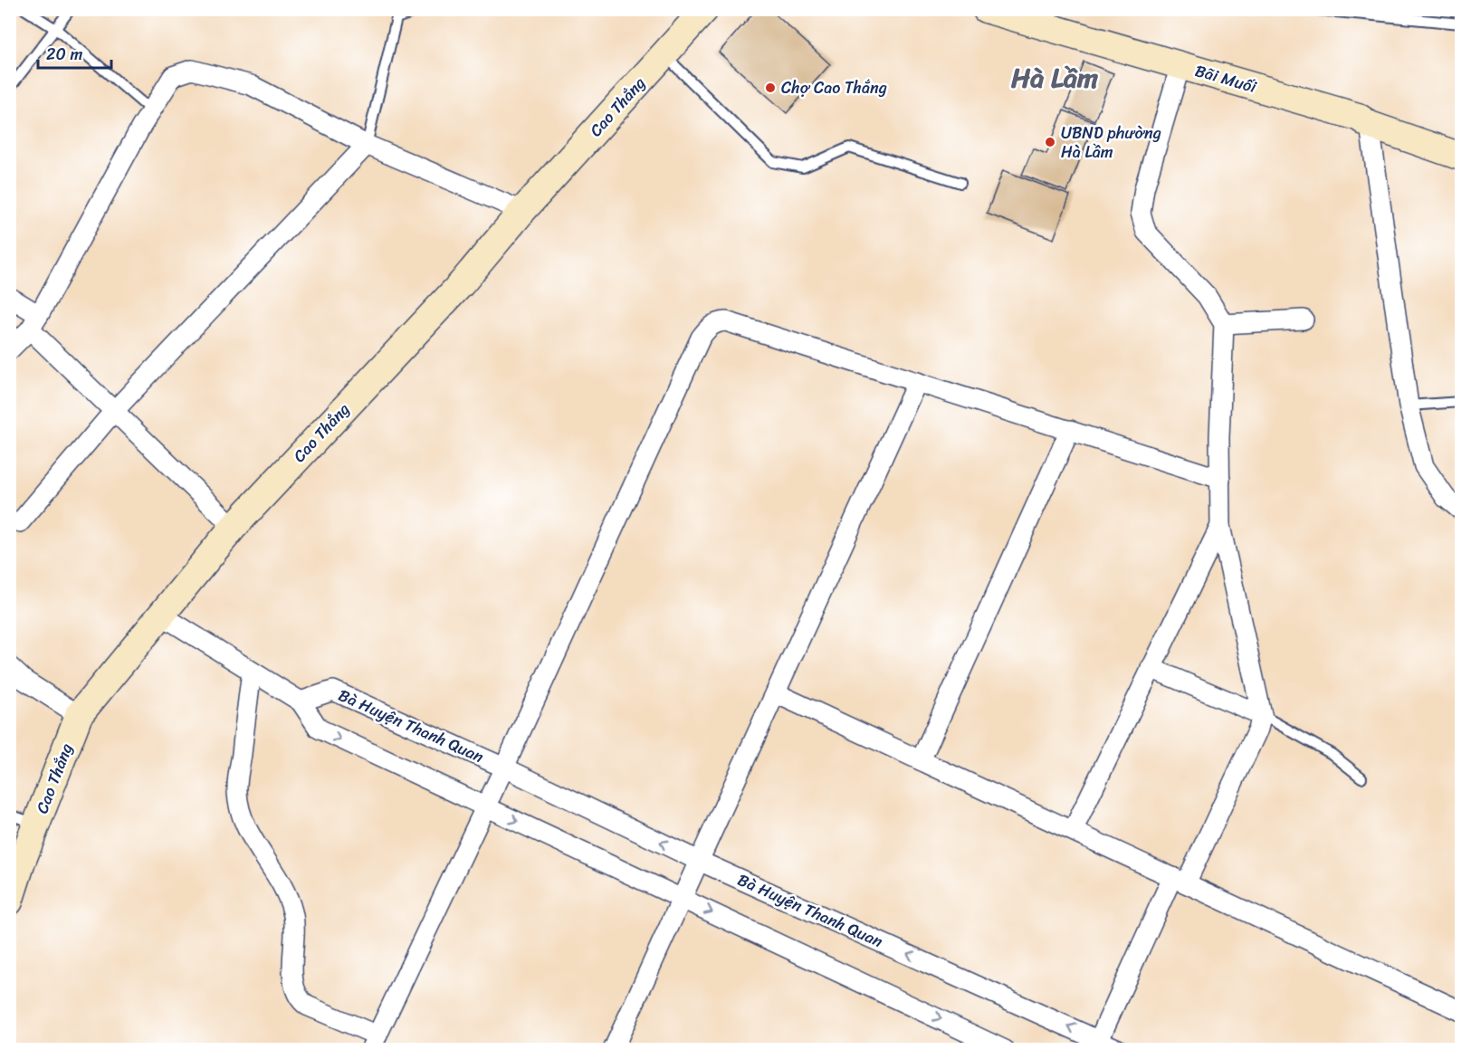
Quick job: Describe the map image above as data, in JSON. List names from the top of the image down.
{
  "streets": {
    "main road": ["Bãi Muối", "Cao Thắng"],
    "street": ["Bà Huyện Thanh Quan"]
  },
  "districts": ["Hà Lầm"],
  "places": ["Chợ Cao Thắng", "UBND phường Hà Lầm"],
  "scale_bar": "20 m"
}
